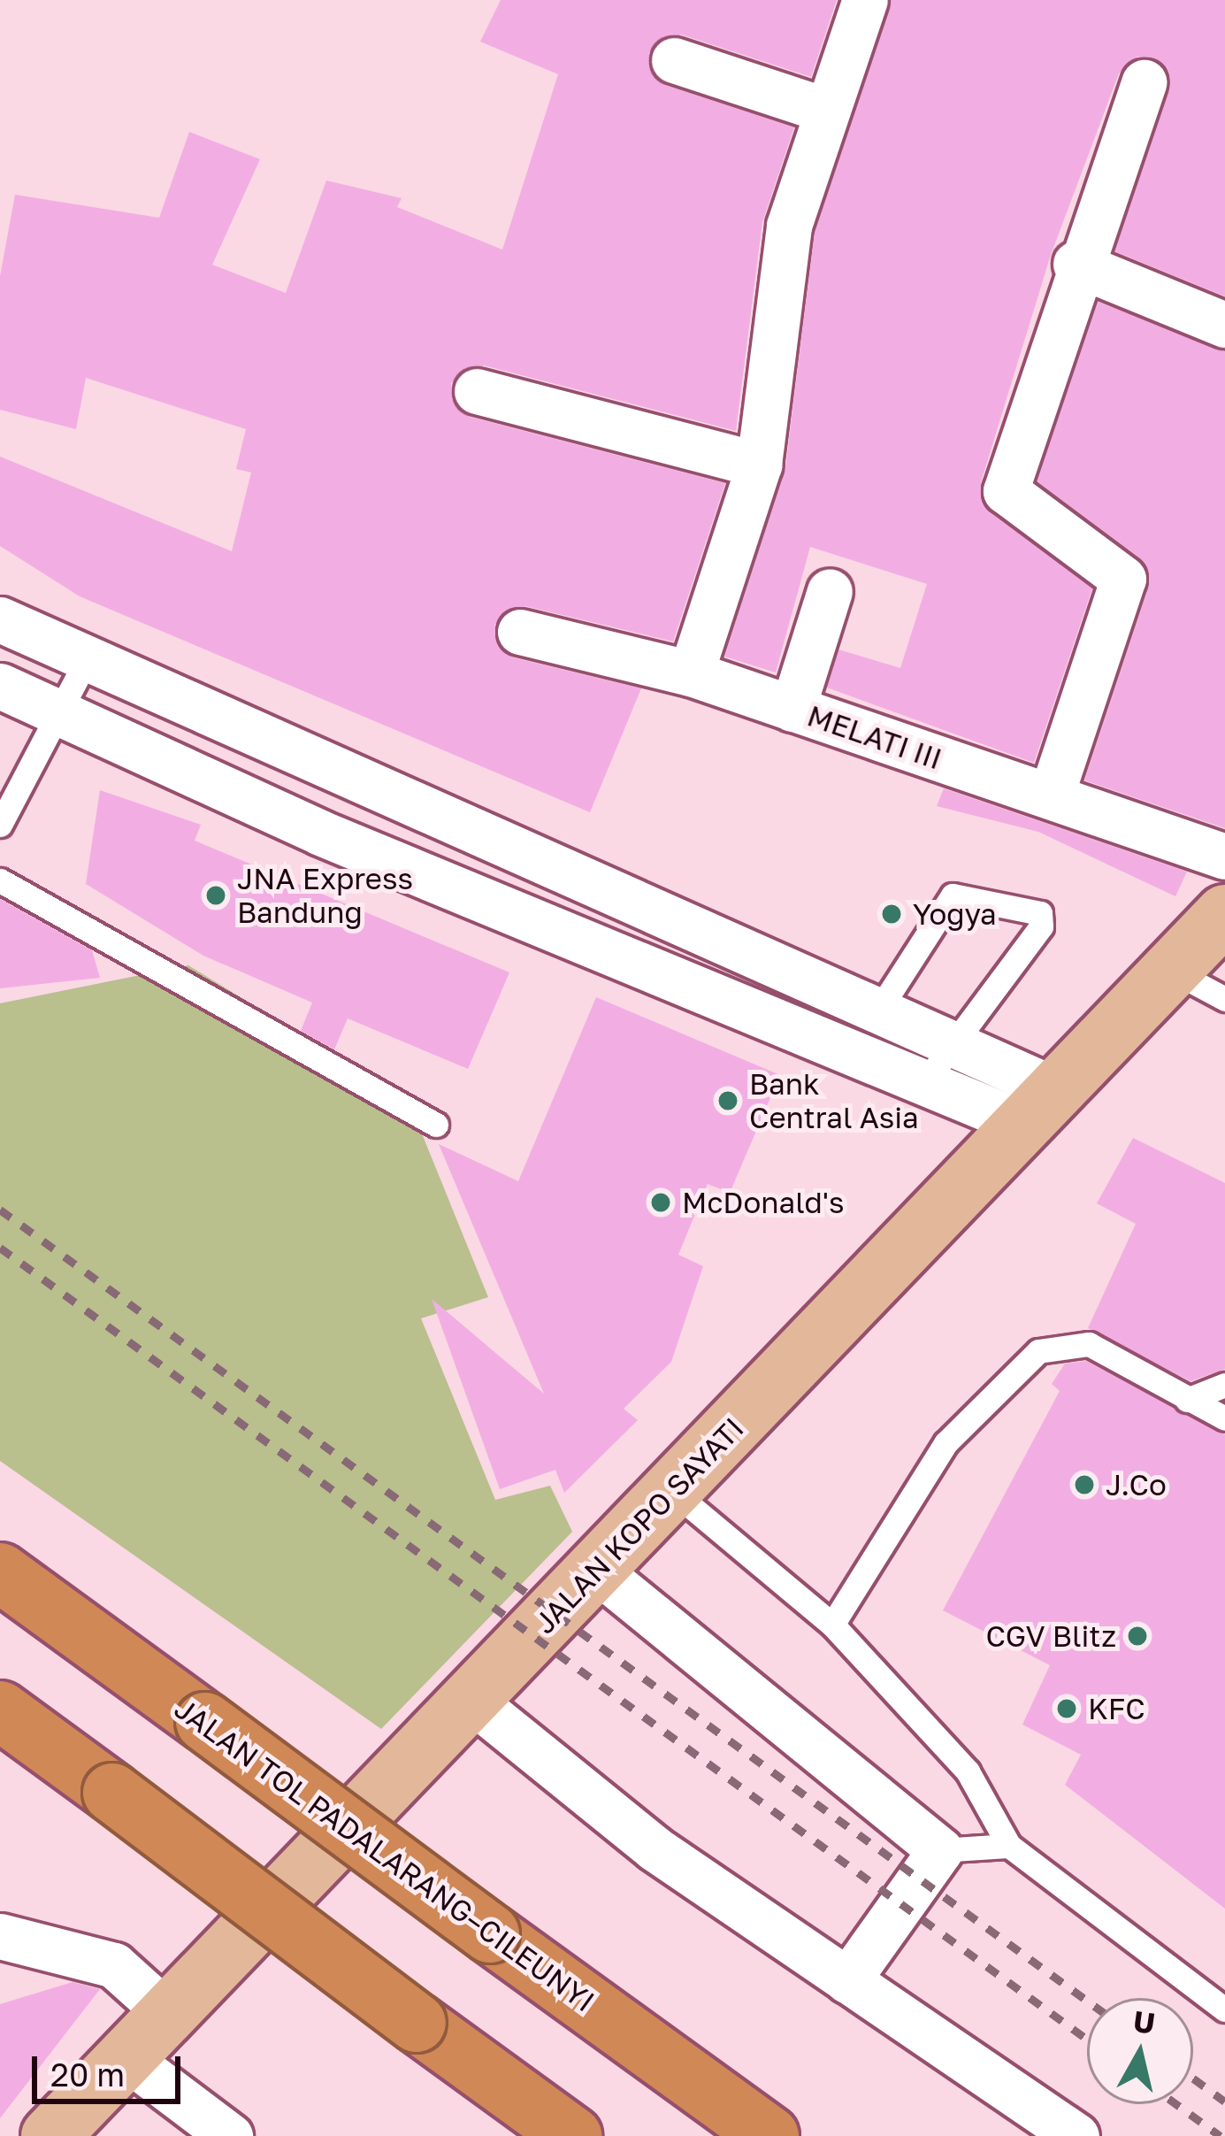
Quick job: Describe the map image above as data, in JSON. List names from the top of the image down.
{
  "streets": {
    "highway": ["JALAN TOL PADALARANG–CILEUNYI"],
    "main road": ["JALAN KOPO SAYATI"],
    "street": ["MELATI III"]
  },
  "places": [
    "JNA Express Bandung",
    "Yogya",
    "Bank Central Asia",
    "McDonald's",
    "J.Co",
    "CGV Blitz",
    "KFC"
  ],
  "scale_bar": "20 m",
  "north": "top"
}
